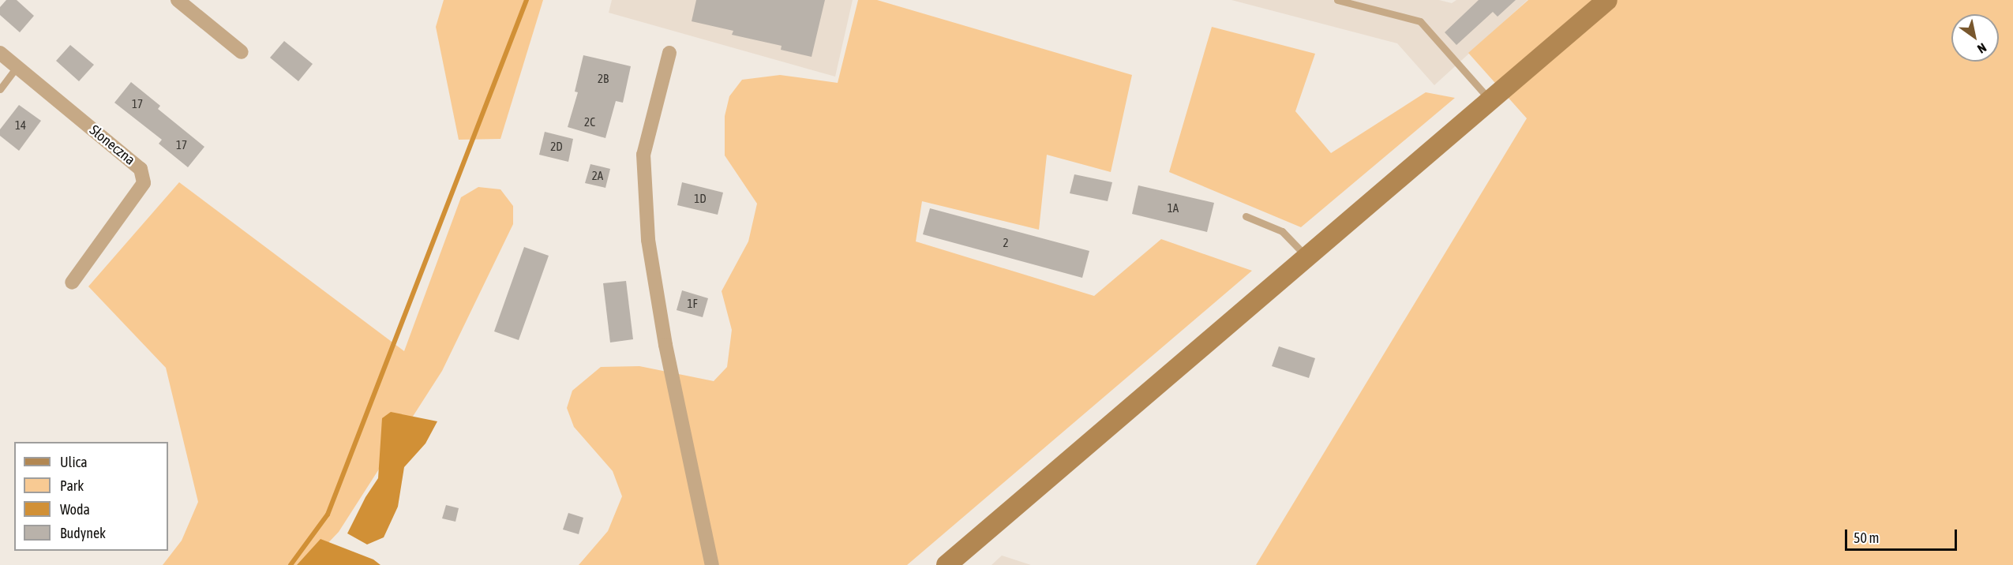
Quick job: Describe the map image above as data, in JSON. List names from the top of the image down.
{
  "streets": {
    "street": ["Słoneczna"]
  },
  "house_numbers": [
    "2B",
    "17",
    "2C",
    "14",
    "17",
    "2D",
    "2A",
    "1D",
    "1A",
    "2",
    "1F"
  ],
  "legend": [
    "Ulica",
    "Park",
    "Woda",
    "Budynek"
  ],
  "scale_bar": "50 m",
  "north": "bottom right"
}
